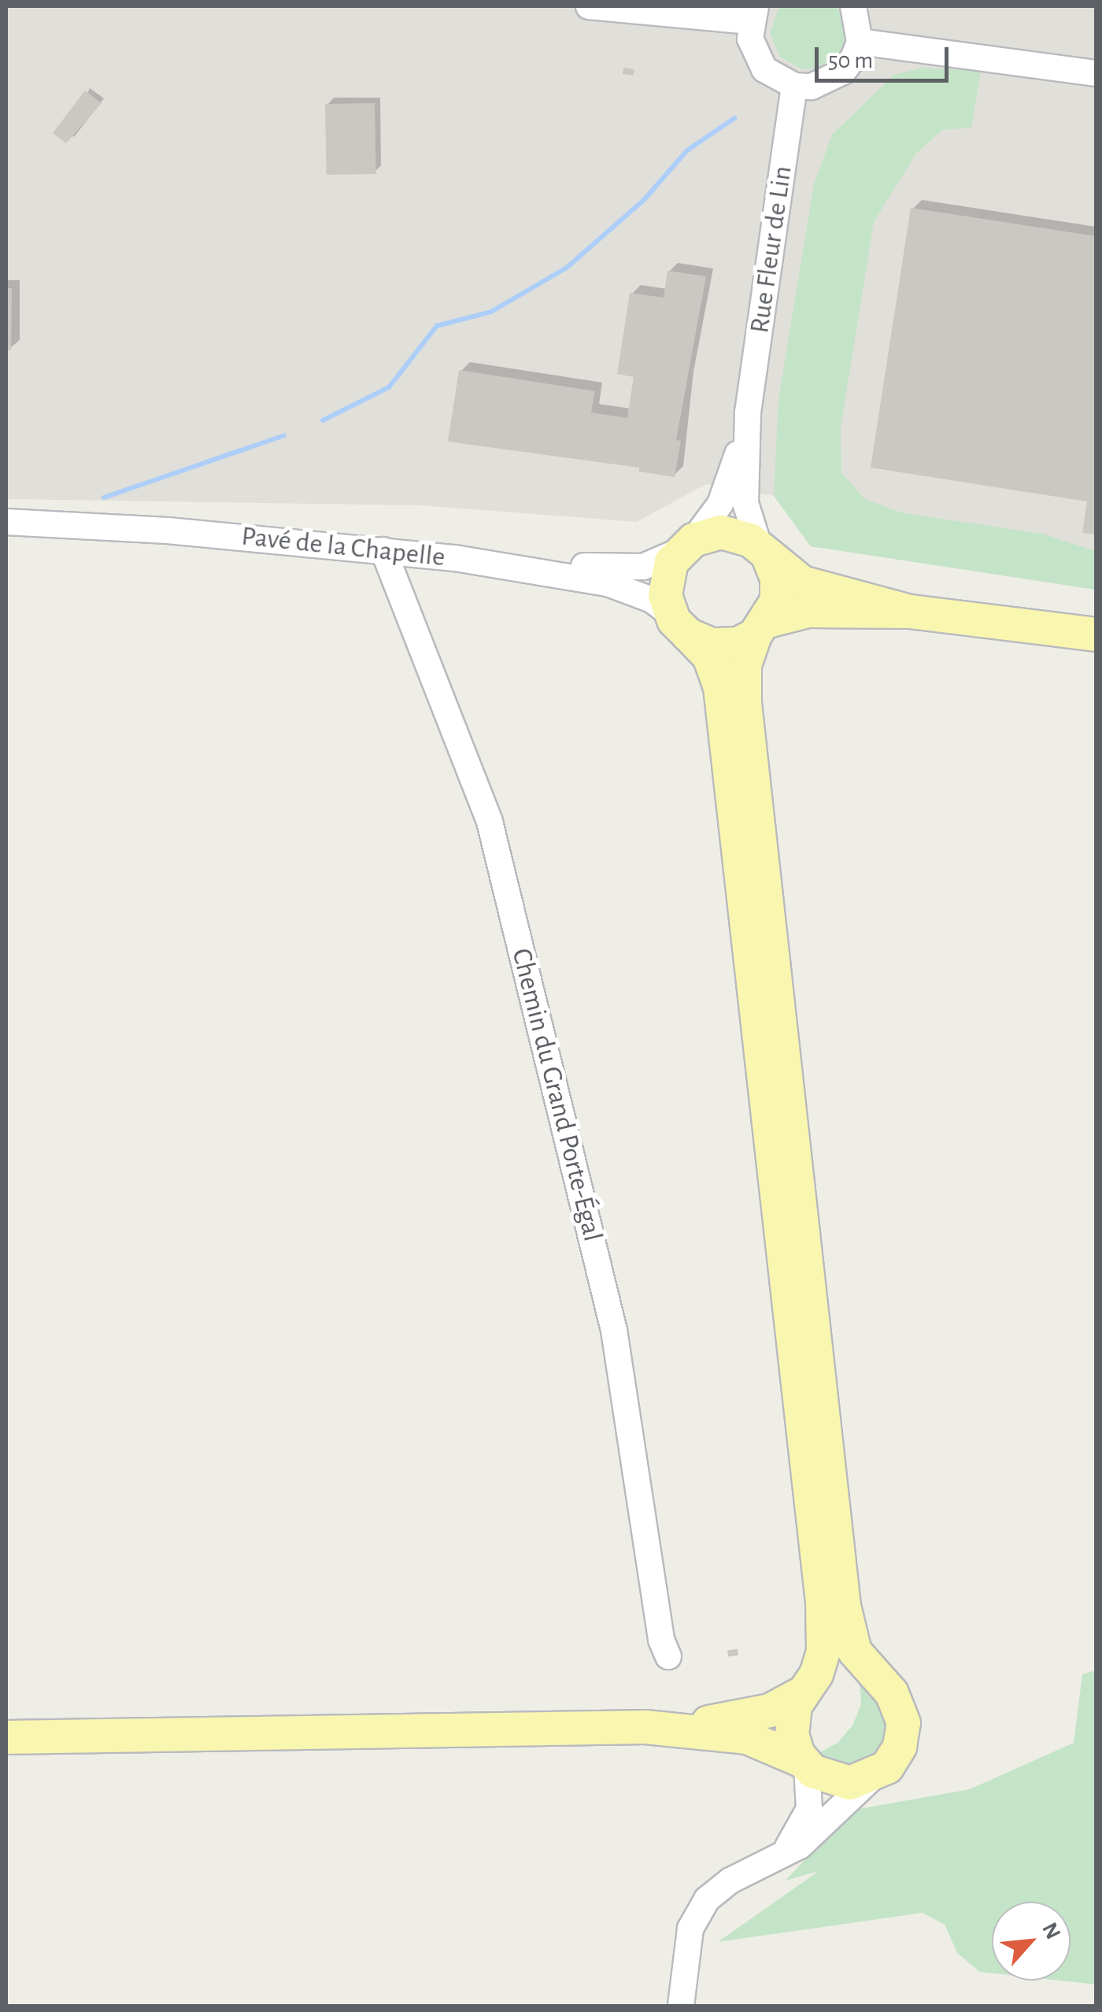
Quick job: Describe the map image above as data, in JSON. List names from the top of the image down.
{
  "streets": {
    "main road": ["Pavé de la Chapelle"],
    "street": ["Rue Fleur de Lin", "Chemin du Grand Porte-Égal"]
  },
  "crossings": [
    ["Rue Fleur de Lin", "Pavé de la Chapelle"],
    ["Pavé de la Chapelle", "Chemin du Grand Porte-Égal"]
  ],
  "scale_bar": "50 m",
  "north": "top right"
}
